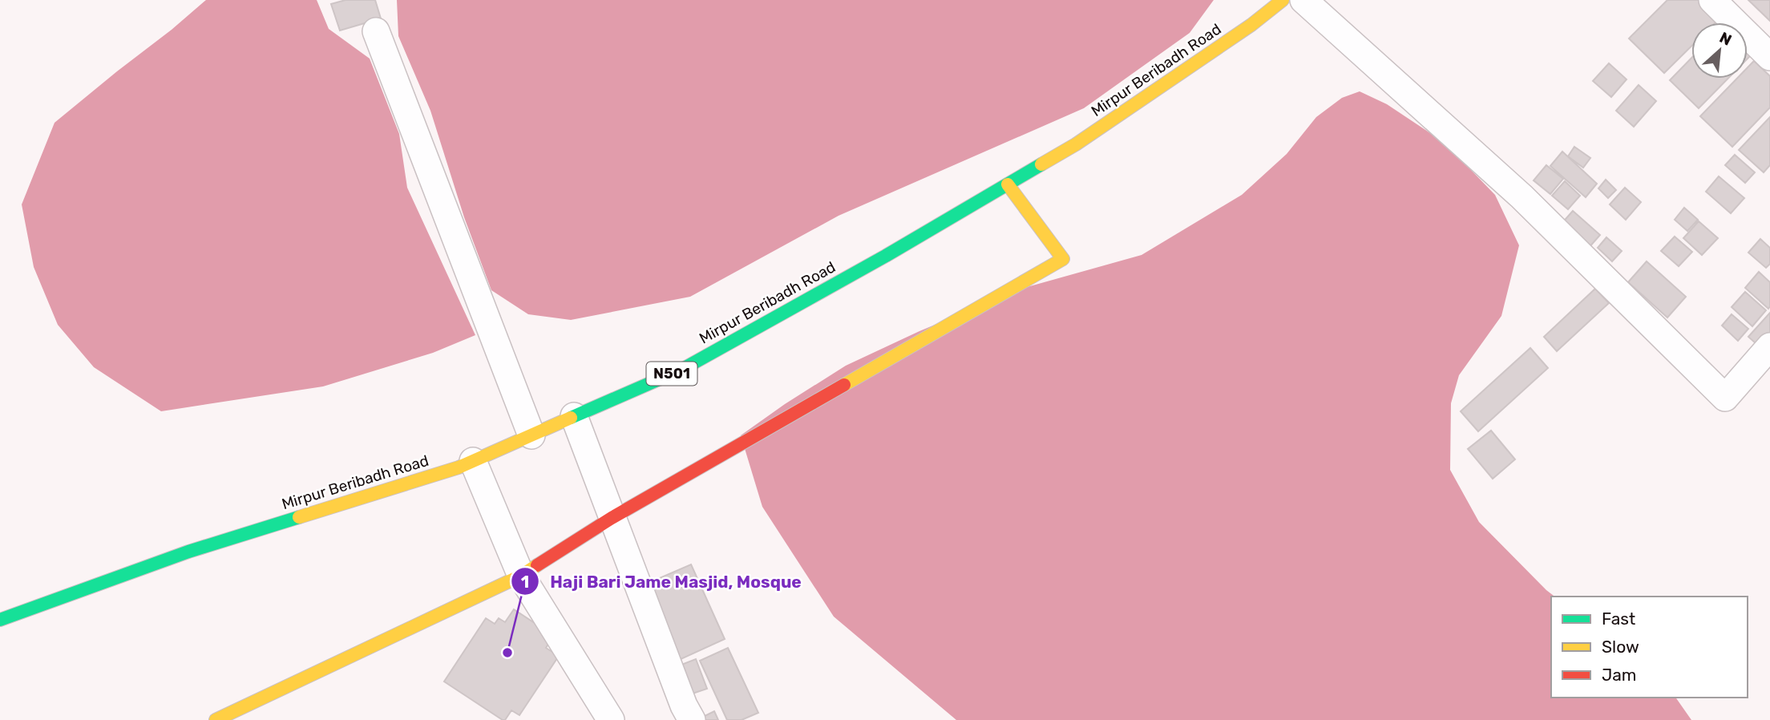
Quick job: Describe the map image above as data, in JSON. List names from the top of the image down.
{
  "streets": {
    "main road": ["Mirpur Beribadh Road", "N501"]
  },
  "places": ["Haji Bari Jame Masjid, Mosque"],
  "legend": ["Fast", "Slow", "Jam"],
  "north": "top right"
}
